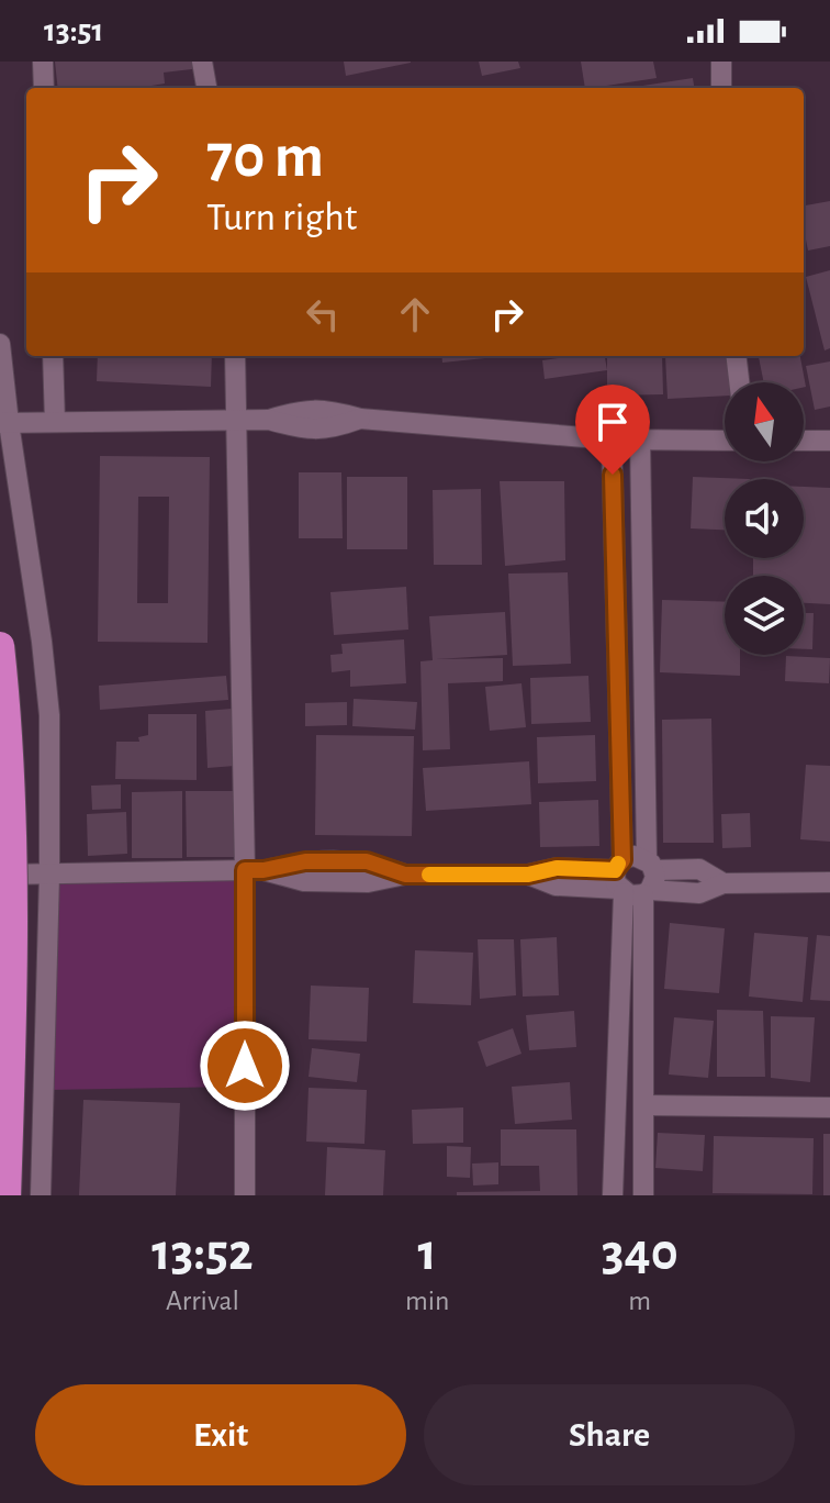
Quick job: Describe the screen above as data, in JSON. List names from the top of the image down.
{
  "north": "top",
  "page": {
    "status": "13:51",
    "turn": ["70 m", "Turn right"],
    "eta": [
      "13:52",
      "Arrival",
      "1",
      "min",
      "340",
      "m"
    ],
    "buttons": ["Exit", "Share"]
  }
}
